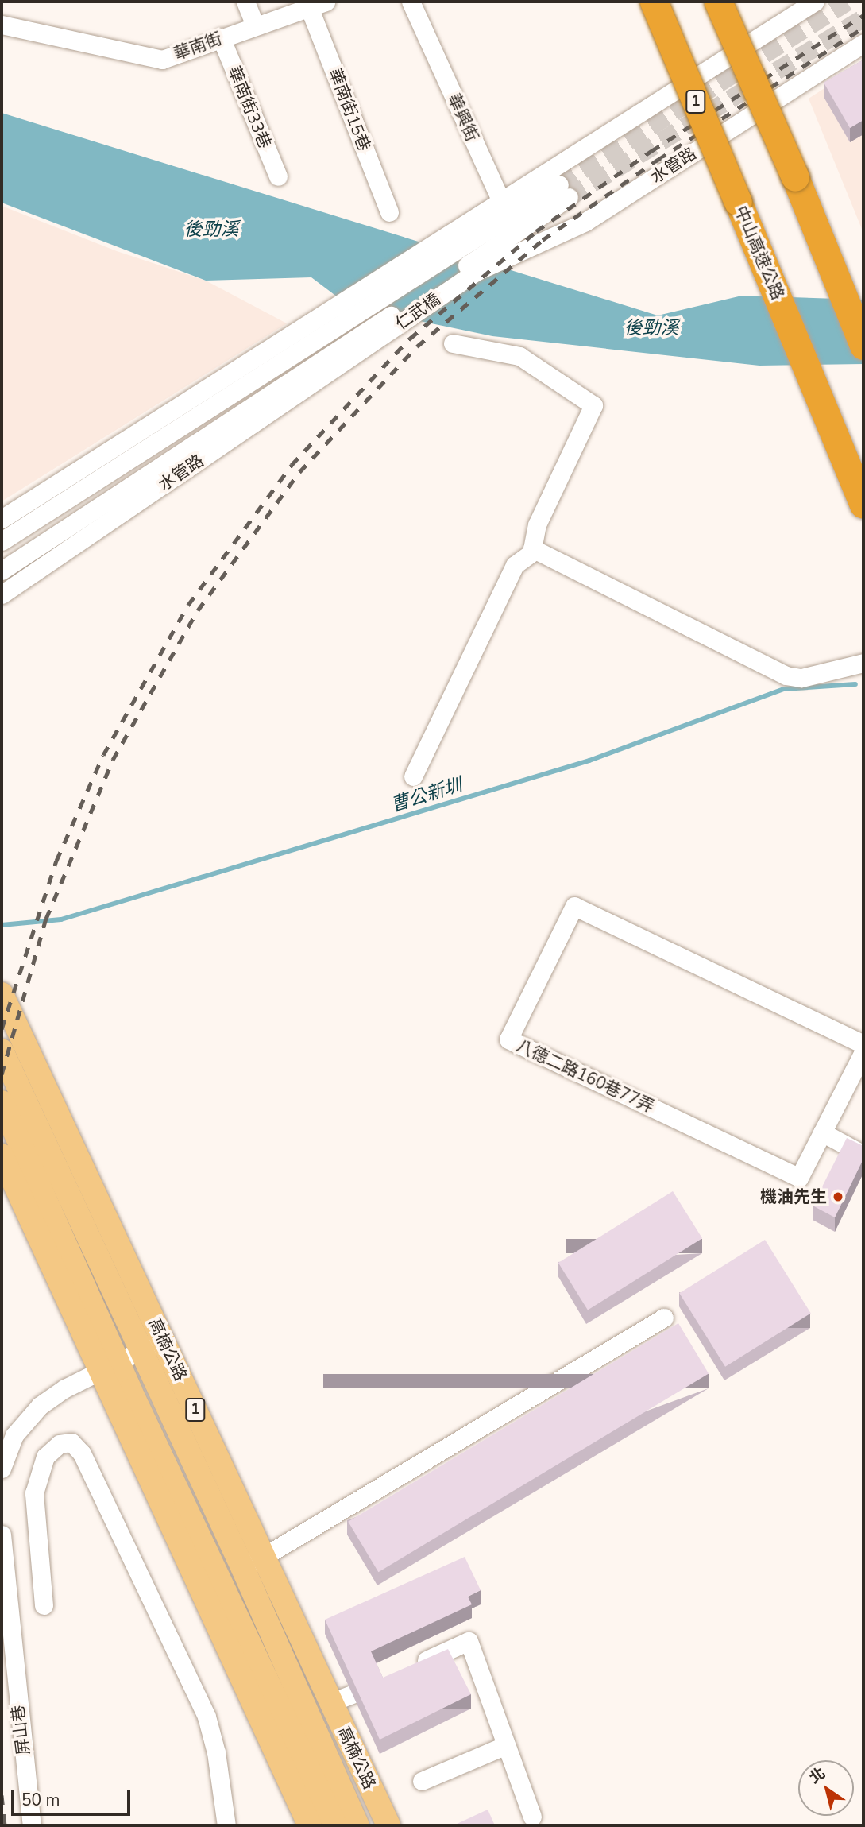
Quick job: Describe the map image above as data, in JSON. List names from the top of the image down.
{
  "streets": {
    "highway": ["1", "中山高速公路"],
    "main road": ["高楠公路"],
    "street": [
      "華南街",
      "華南街33巷",
      "華南街15巷",
      "華興街",
      "水管路",
      "仁武橋",
      "八德二路160巷77弄",
      "屏山巷"
    ]
  },
  "crossings": [
    ["華南街", "華南街33巷"],
    ["華南街", "華南街15巷"],
    ["華興街", "仁武橋"],
    ["水管路", "仁武橋"]
  ],
  "water": ["後勁溪", "曹公新圳"],
  "places": ["機油先生"],
  "scale_bar": "50 m",
  "north": "top left"
}
